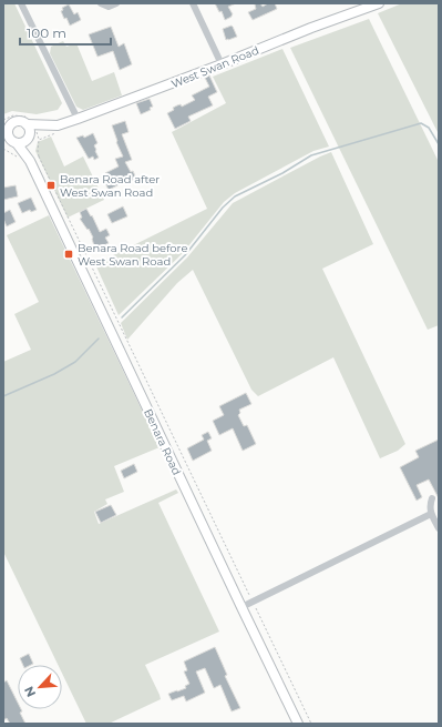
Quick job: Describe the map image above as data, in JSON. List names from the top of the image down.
{
  "streets": {
    "main road": ["West Swan Road", "Benara Road"]
  },
  "crossings": [
    ["West Swan Road", "Benara Road"]
  ],
  "places": {
    "transit": ["Benara Road after West Swan Road", "Benara Road before West Swan Road"]
  },
  "scale_bar": "100 m",
  "north": "bottom left"
}
